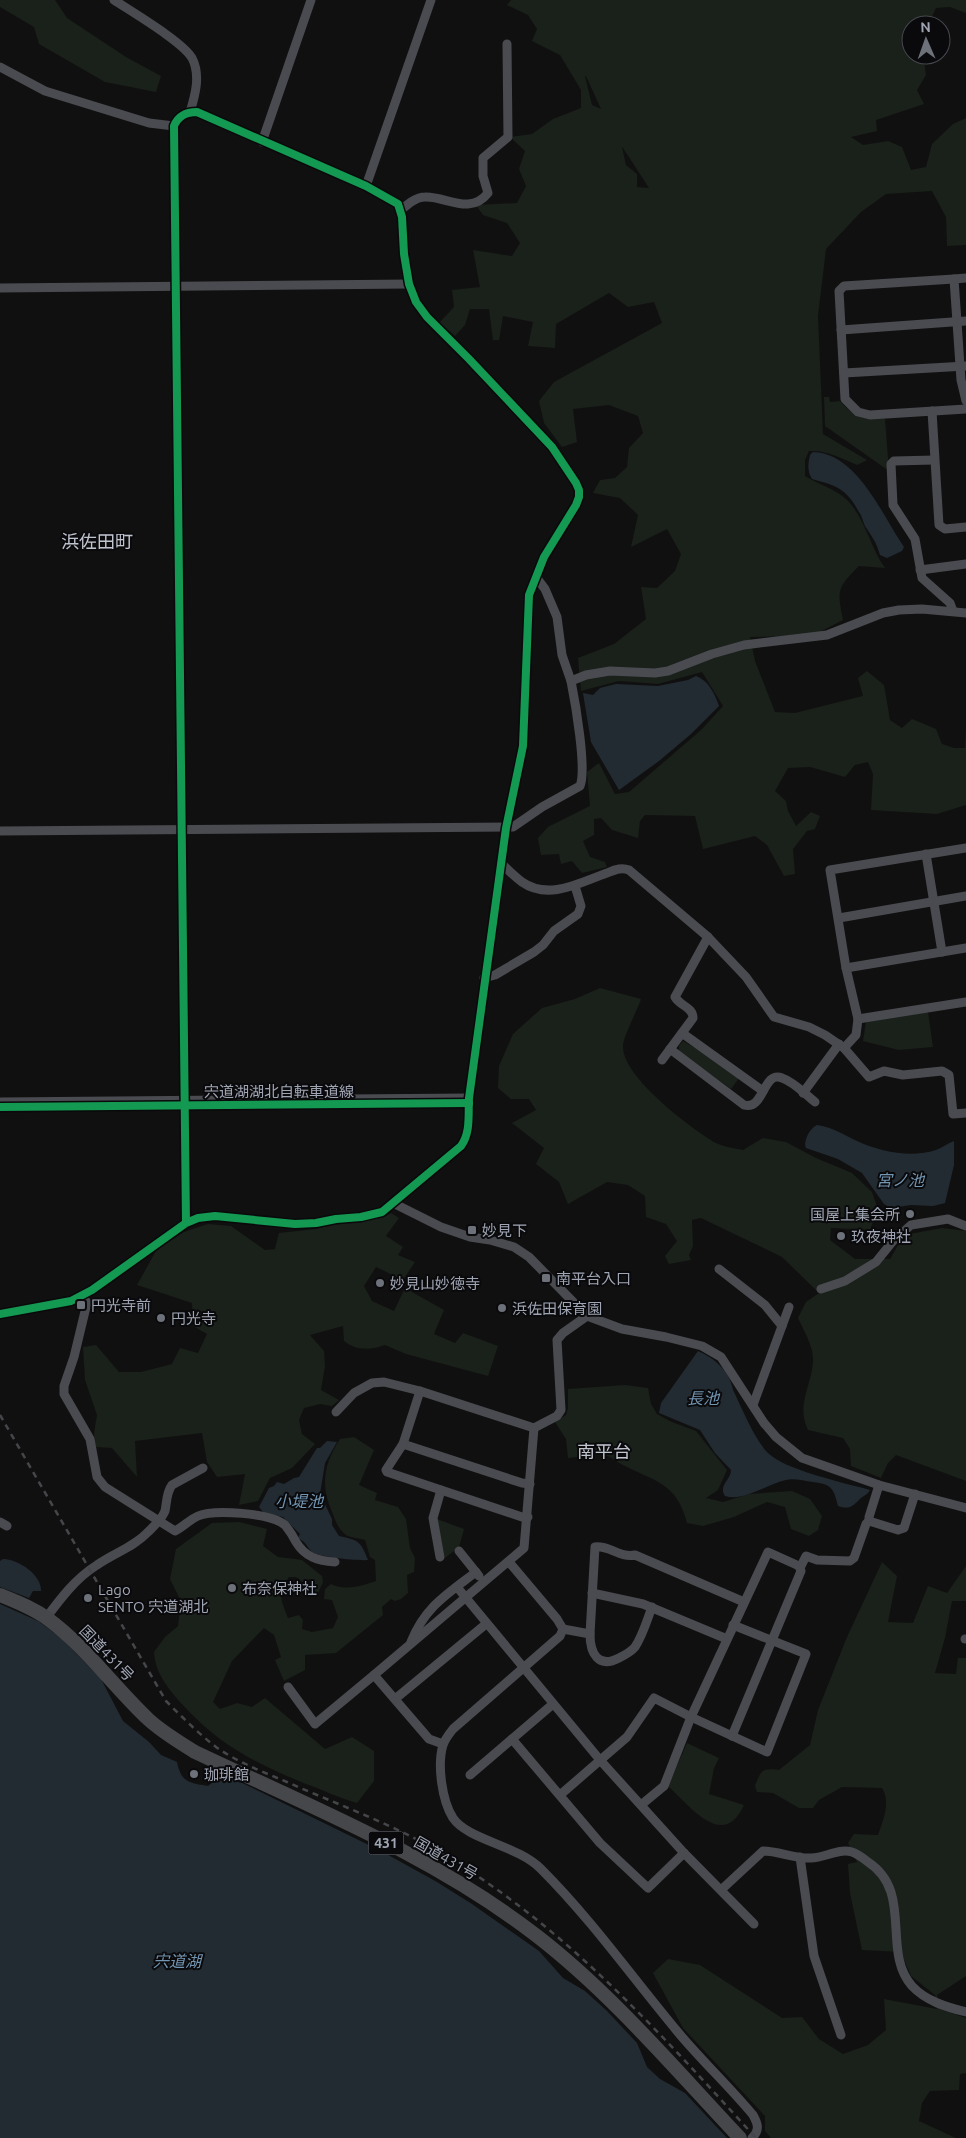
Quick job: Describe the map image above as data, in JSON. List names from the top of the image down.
{
  "streets": {
    "highway": ["国道431号", "431"],
    "cycle path": ["宍道湖湖北自転車道線"]
  },
  "districts": ["浜佐田町", "南平台"],
  "water": [
    "宮ノ池",
    "長池",
    "小堤池",
    "宍道湖"
  ],
  "places": {
    "other": [
      "国屋上集会所",
      "玖夜神社",
      "妙見山妙徳寺",
      "浜佐田保育園",
      "円光寺",
      "布奈保神社",
      "Lago SENTO 宍道湖北",
      "珈琲館"
    ],
    "transit": ["妙見下", "南平台入口", "円光寺前"]
  },
  "north": "top"
}
